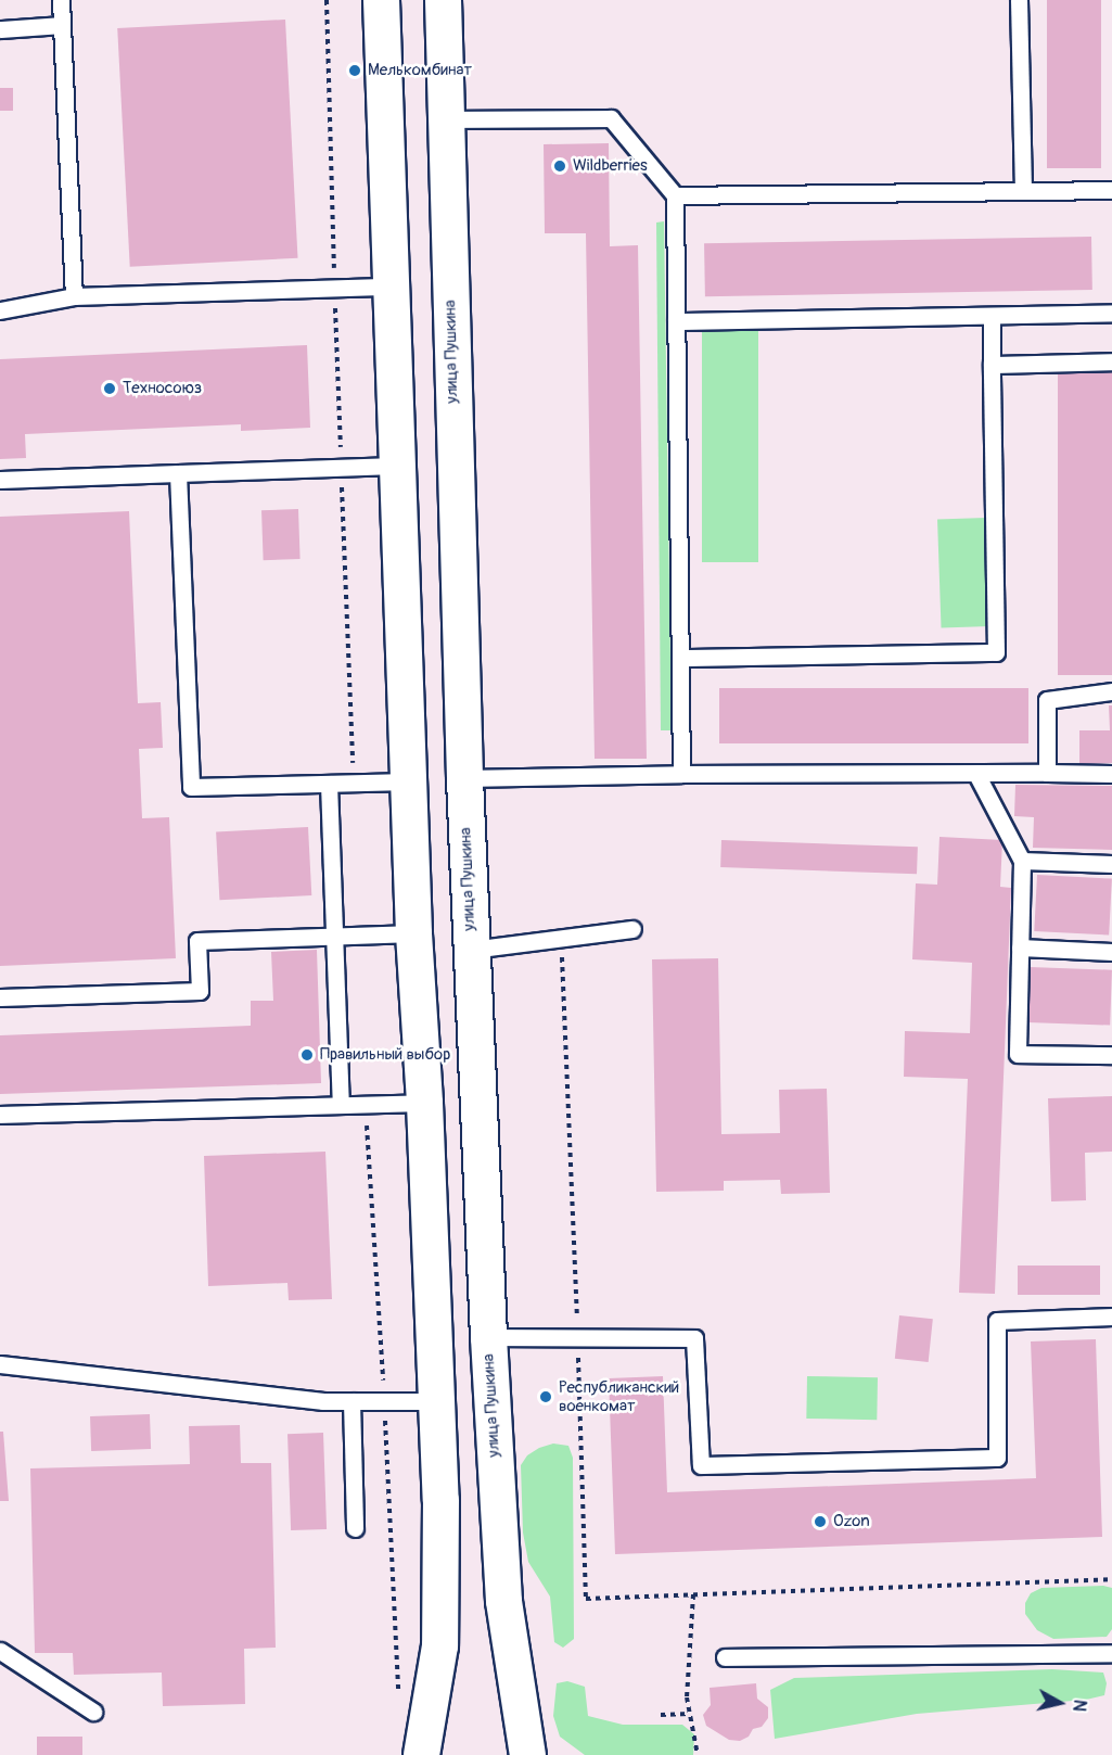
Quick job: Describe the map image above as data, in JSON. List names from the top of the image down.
{
  "streets": {
    "main road": ["улица Пушкина"]
  },
  "places": [
    "Мелькомбинат",
    "Wildberries",
    "Техносоюз",
    "Правильный выбор",
    "Республиканский военкомат",
    "Ozon"
  ],
  "north": "right"
}
